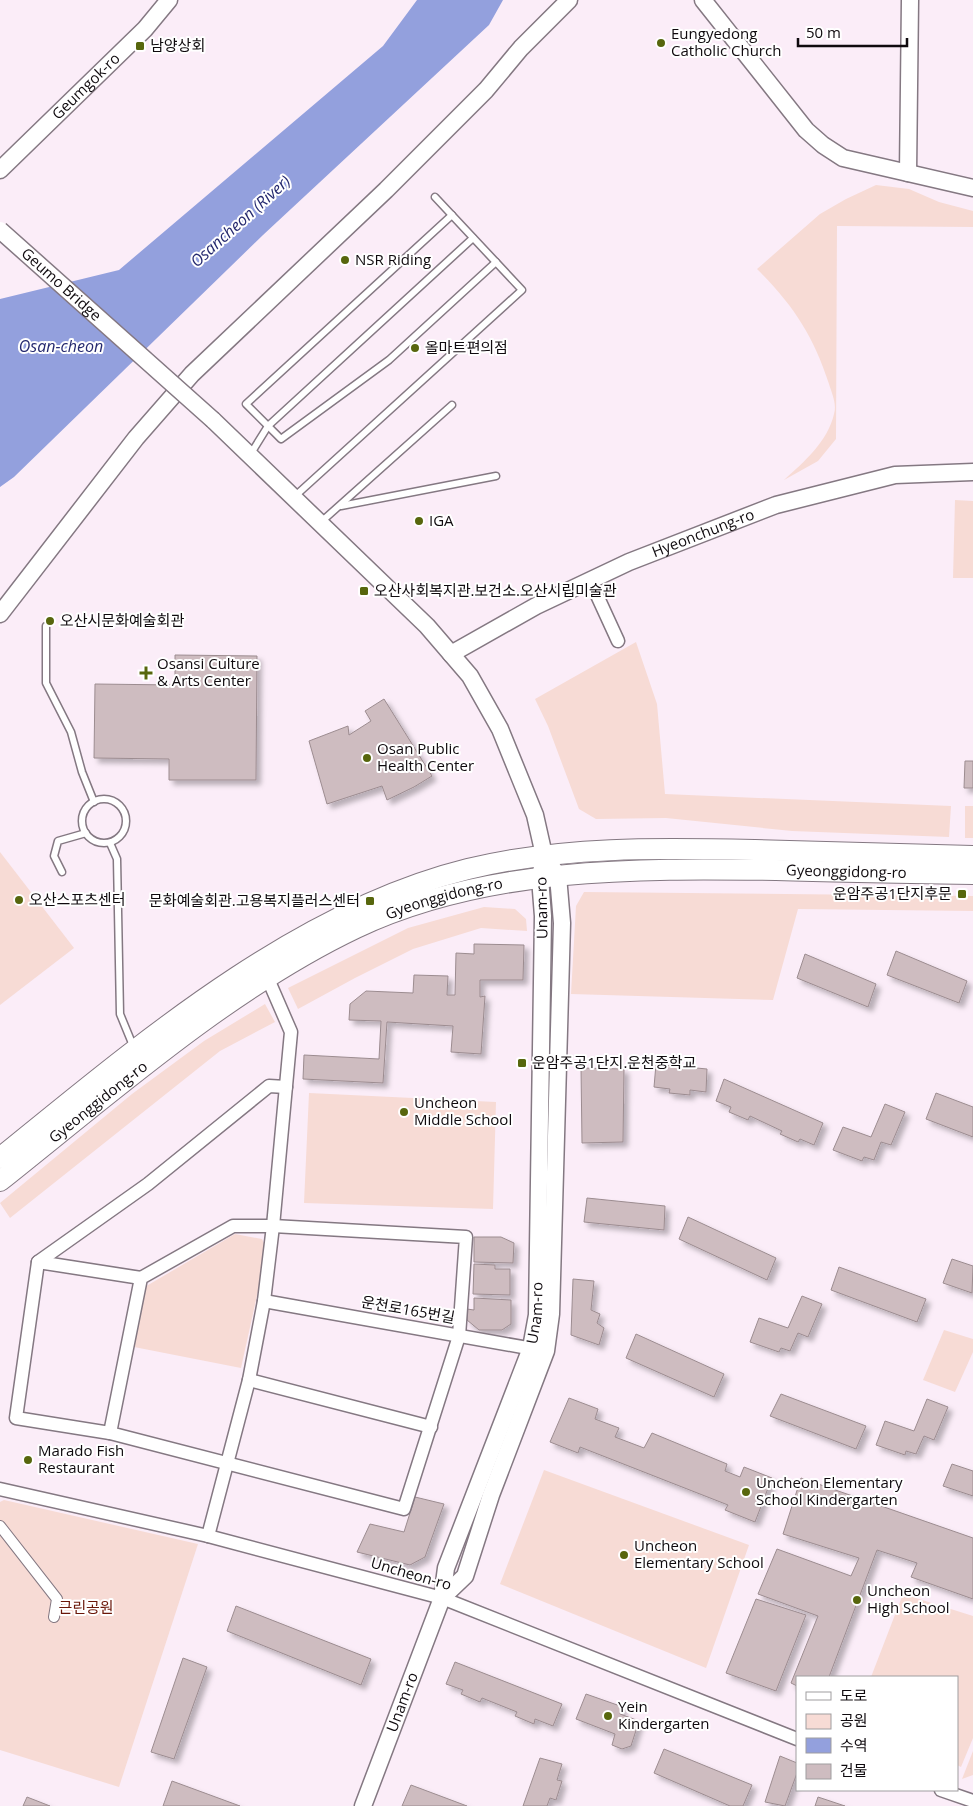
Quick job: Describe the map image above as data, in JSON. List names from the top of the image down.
{
  "streets": {
    "main road": ["Gyeonggidong-ro"],
    "street": [
      "Geumgok-ro",
      "Geumo Bridge",
      "Hyeonchung-ro",
      "Unam-ro",
      "운천로165번길",
      "Uncheon-ro"
    ]
  },
  "crossings": [
    ["Geumo Bridge", "Hyeonchung-ro"],
    ["Geumo Bridge", "Gyeonggidong-ro"],
    ["Geumo Bridge", "Unam-ro"],
    ["Gyeonggidong-ro", "Unam-ro"],
    ["Unam-ro", "운천로165번길"],
    ["Unam-ro", "Uncheon-ro"]
  ],
  "water": ["Osancheon (River)", "Osan-cheon"],
  "parks": ["근린공원"],
  "places": {
    "other": [
      "Eungyedong Catholic Church",
      "NSR Riding",
      "올마트편의점",
      "IGA",
      "오산시문화예술회관",
      "Osan Public Health Center",
      "오산스포츠센터",
      "Uncheon Middle School",
      "Marado Fish Restaurant",
      "Uncheon Elementary School Kindergarten",
      "Uncheon Elementary School",
      "Uncheon High School",
      "Yein Kindergarten"
    ],
    "transit": [
      "남양상회",
      "오산사회복지관.보건소.오산시립미술관",
      "운암주공1단지후문",
      "문화예술회관.고용복지플러스센터",
      "운암주공1단지.운천중학교"
    ],
    "health": ["Osansi Culture & Arts Center"]
  },
  "legend": [
    "도로",
    "공원",
    "수역",
    "건물"
  ],
  "scale_bar": "50 m"
}
